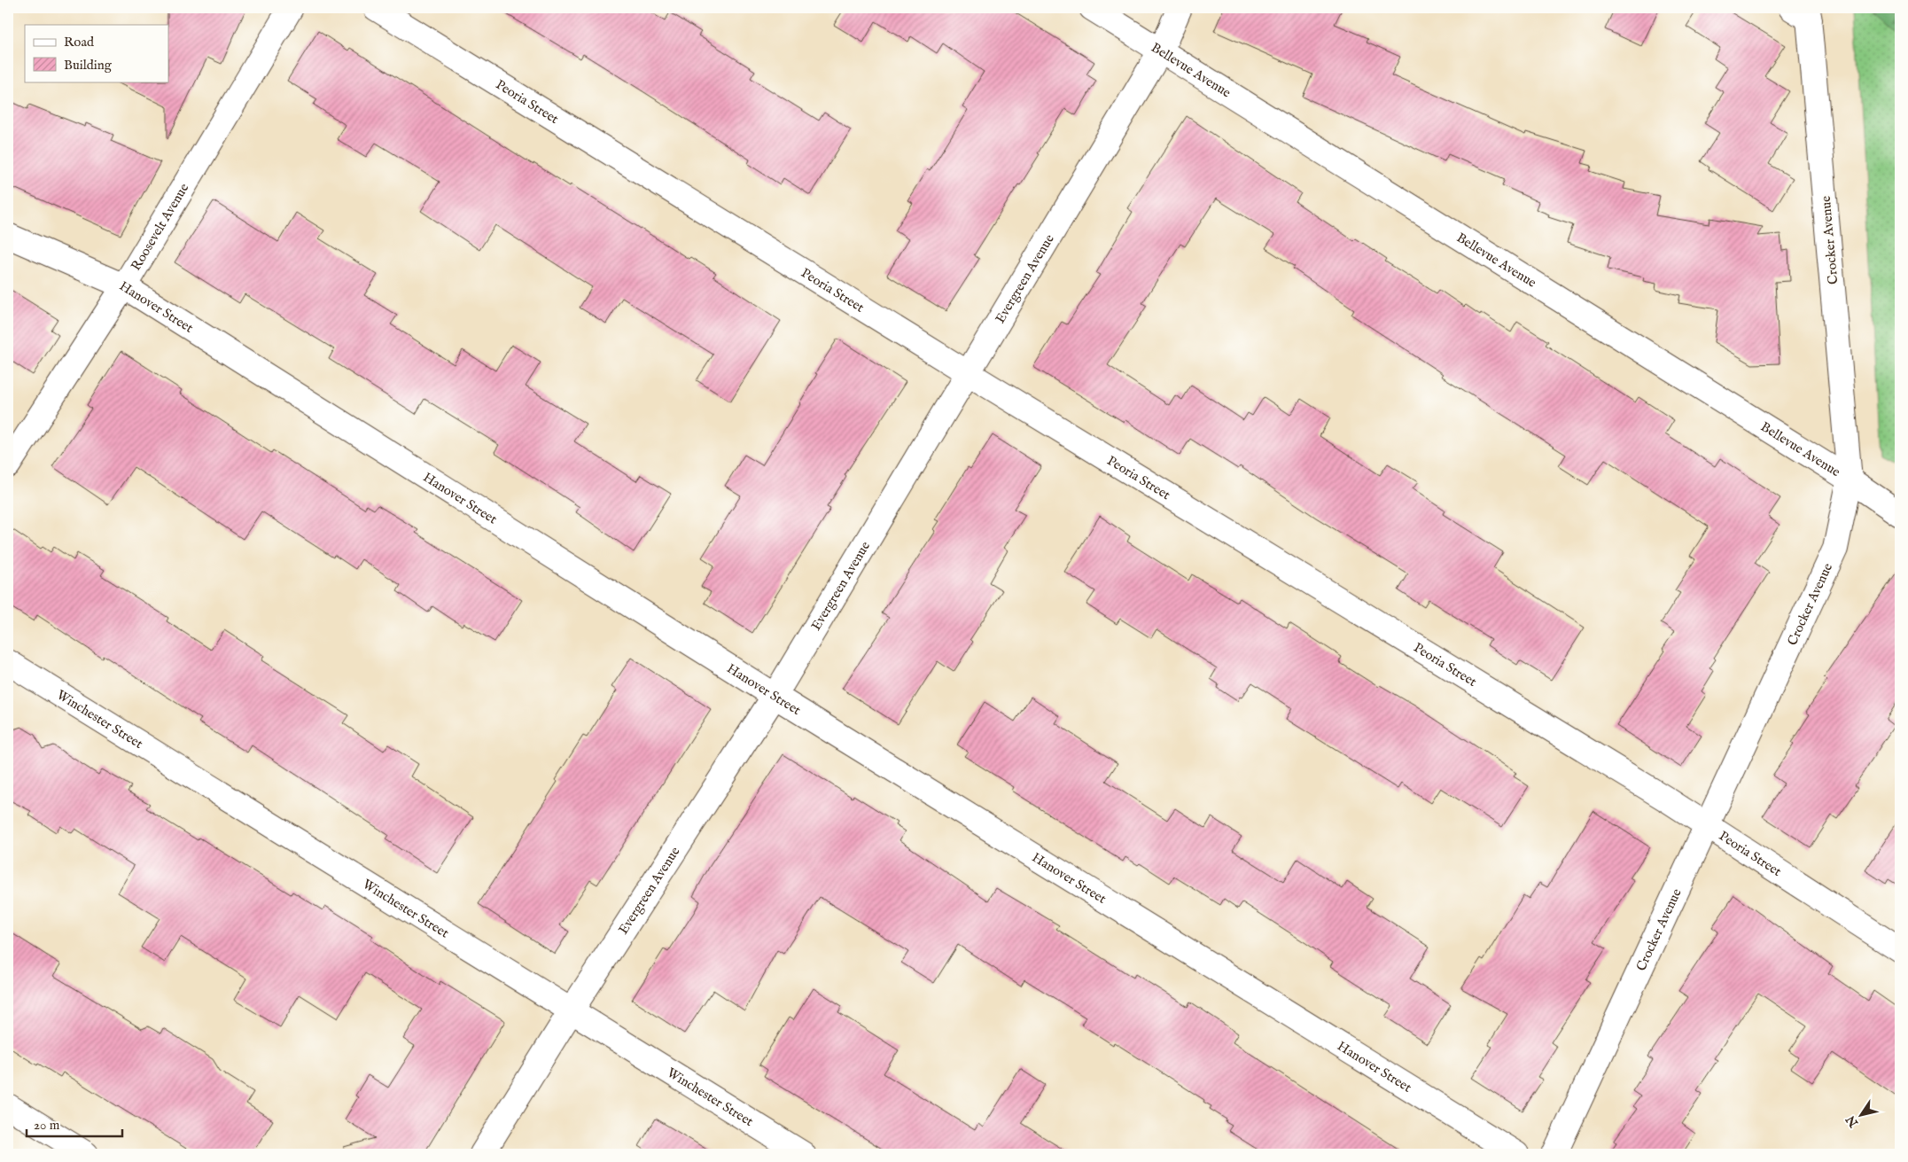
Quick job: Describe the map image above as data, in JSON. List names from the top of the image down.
{
  "streets": {
    "street": [
      "Bellevue Avenue",
      "Peoria Street",
      "Roosevelt Avenue",
      "Crocker Avenue",
      "Evergreen Avenue",
      "Hanover Street",
      "Winchester Street"
    ]
  },
  "crossings": [
    ["Bellevue Avenue", "Crocker Avenue"],
    ["Bellevue Avenue", "Evergreen Avenue"],
    ["Peoria Street", "Crocker Avenue"],
    ["Peoria Street", "Evergreen Avenue"],
    ["Roosevelt Avenue", "Hanover Street"],
    ["Evergreen Avenue", "Hanover Street"],
    ["Evergreen Avenue", "Winchester Street"]
  ],
  "legend": ["Road", "Building"],
  "scale_bar": "20 m",
  "north": "bottom left"
}
